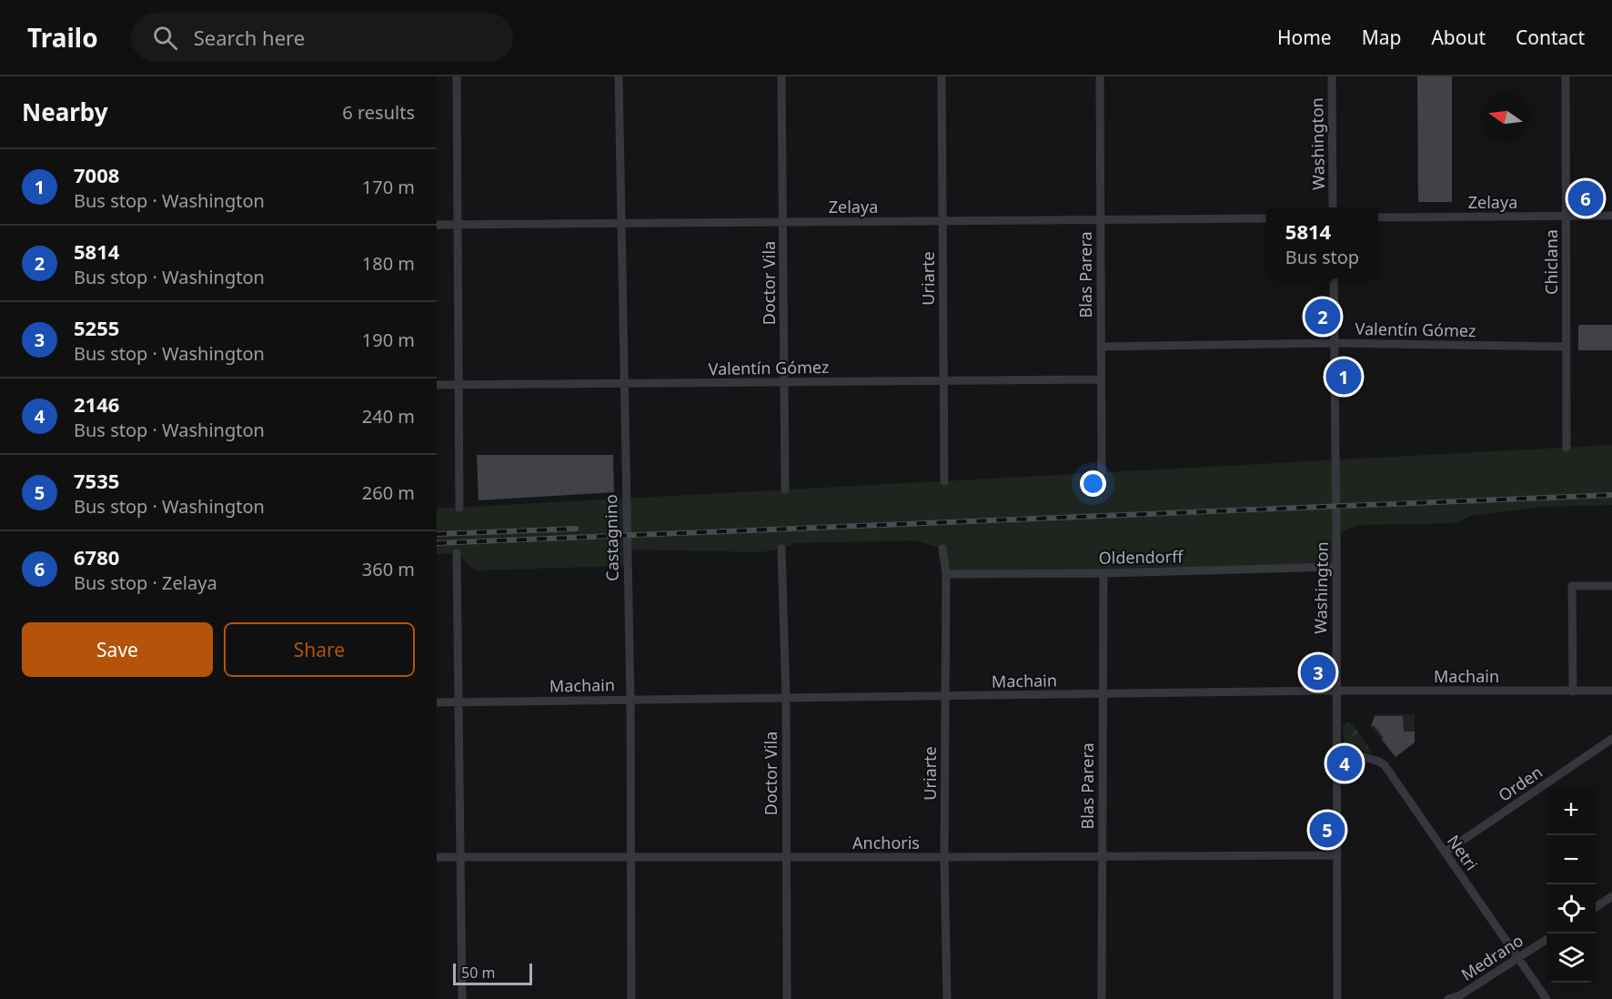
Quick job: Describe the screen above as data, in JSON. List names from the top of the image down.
{
  "streets": {
    "street": [
      "Washington",
      "Zelaya",
      "Chiclana",
      "Blas Parera",
      "Uriarte",
      "Doctor Vila",
      "Valentín Gómez",
      "Castagnino",
      "Oldendorff",
      "Machain",
      "Orden",
      "Anchoris",
      "Netri",
      "Medrano"
    ]
  },
  "crossings": [
    ["Washington", "Valentín Gómez"],
    ["Washington", "Oldendorff"],
    ["Washington", "Machain"],
    ["Washington", "Anchoris"],
    ["Washington", "Netri"],
    ["Zelaya", "Chiclana"],
    ["Zelaya", "Blas Parera"],
    ["Zelaya", "Uriarte"],
    ["Zelaya", "Doctor Vila"],
    ["Zelaya", "Castagnino"],
    ["Chiclana", "Valentín Gómez"],
    ["Blas Parera", "Valentín Gómez"],
    ["Blas Parera", "Oldendorff"],
    ["Blas Parera", "Machain"],
    ["Blas Parera", "Anchoris"],
    ["Uriarte", "Valentín Gómez"],
    ["Uriarte", "Oldendorff"],
    ["Uriarte", "Machain"],
    ["Uriarte", "Anchoris"],
    ["Doctor Vila", "Valentín Gómez"],
    ["Doctor Vila", "Machain"],
    ["Doctor Vila", "Anchoris"],
    ["Valentín Gómez", "Castagnino"],
    ["Castagnino", "Machain"],
    ["Castagnino", "Anchoris"],
    ["Orden", "Netri"],
    ["Netri", "Medrano"]
  ],
  "scale_bar": "50 m",
  "north": "left",
  "page": {
    "header": "Trailo",
    "search": "Search here",
    "nav": [
      "Home",
      "Map",
      "About",
      "Contact"
    ],
    "heading": ["Nearby", "6 results"],
    "list": [
      {
        "mark": "1",
        "name": "7008",
        "note": "Bus stop · Washington",
        "value": "170 m"
      },
      {
        "mark": "2",
        "name": "5814",
        "note": "Bus stop · Washington",
        "value": "180 m"
      },
      {
        "mark": "3",
        "name": "5255",
        "note": "Bus stop · Washington",
        "value": "190 m"
      },
      {
        "mark": "4",
        "name": "2146",
        "note": "Bus stop · Washington",
        "value": "240 m"
      },
      {
        "mark": "5",
        "name": "7535",
        "note": "Bus stop · Washington",
        "value": "260 m"
      },
      {
        "mark": "6",
        "name": "6780",
        "note": "Bus stop · Zelaya",
        "value": "360 m"
      }
    ],
    "pins": [
      "6",
      "2",
      "1",
      "3",
      "4",
      "5"
    ],
    "popup": ["5814", "Bus stop"],
    "buttons": ["Save", "Share"],
    "map_buttons": ["+", "−"],
    "scale": "50 m"
  }
}
